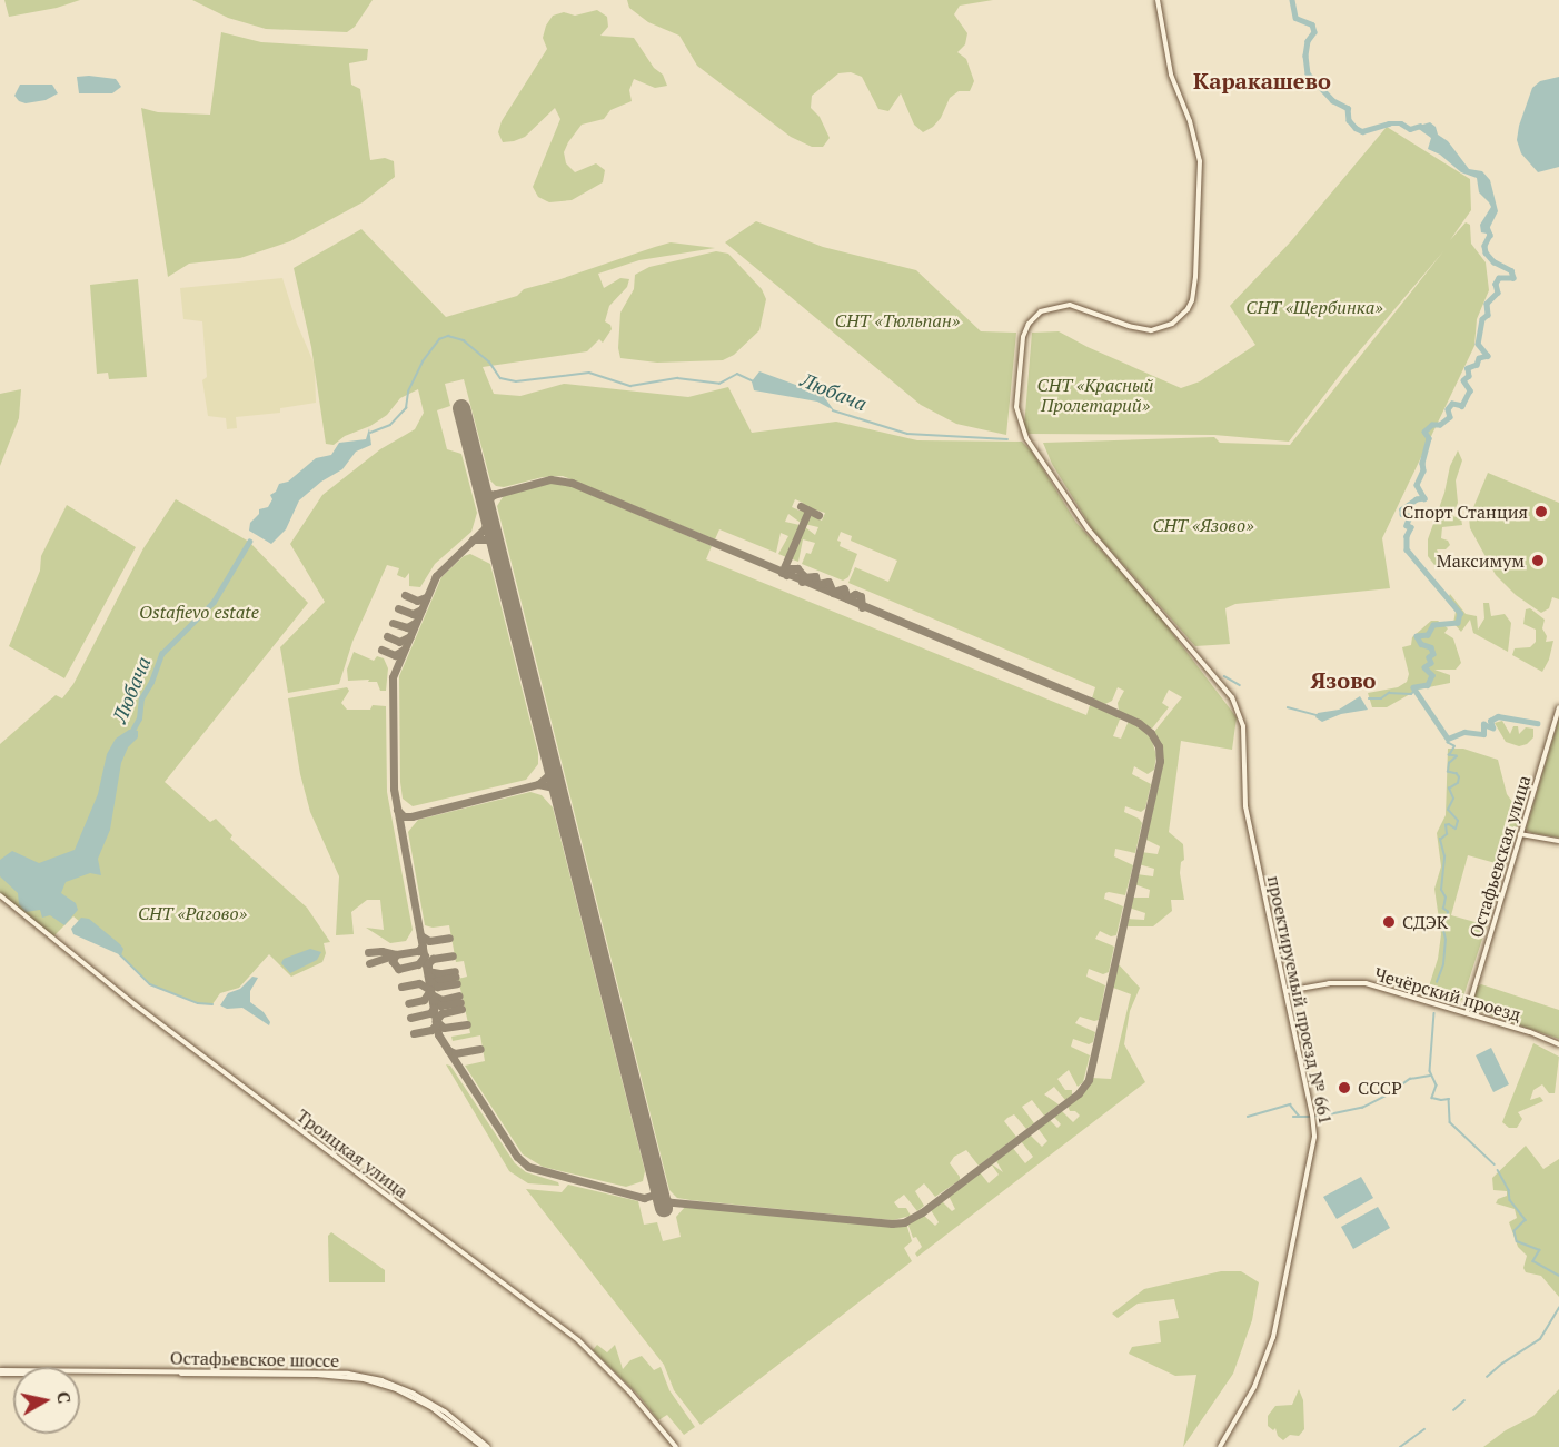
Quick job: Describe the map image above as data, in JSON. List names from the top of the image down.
{
  "streets": {
    "main road": [
      "Остафьевская улица",
      "Чечёрский проезд",
      "проектируемый проезд № 661",
      "Троицкая улица",
      "Остафьевское шоссе"
    ]
  },
  "crossings": [
    ["Остафьевская улица", "Чечёрский проезд"],
    ["Чечёрский проезд", "проектируемый проезд № 661"]
  ],
  "districts": ["Каракашево", "Язово"],
  "water": ["Любача"],
  "parks": [
    "СНТ «Щербинка»",
    "СНТ «Тюльпан»",
    "СНТ «Красный Пролетарий»",
    "СНТ «Язово»",
    "Ostafievo estate",
    "СНТ «Рагово»"
  ],
  "places": [
    "Спорт Станция",
    "Максимум",
    "СДЭК",
    "СССР"
  ],
  "north": "right"
}
